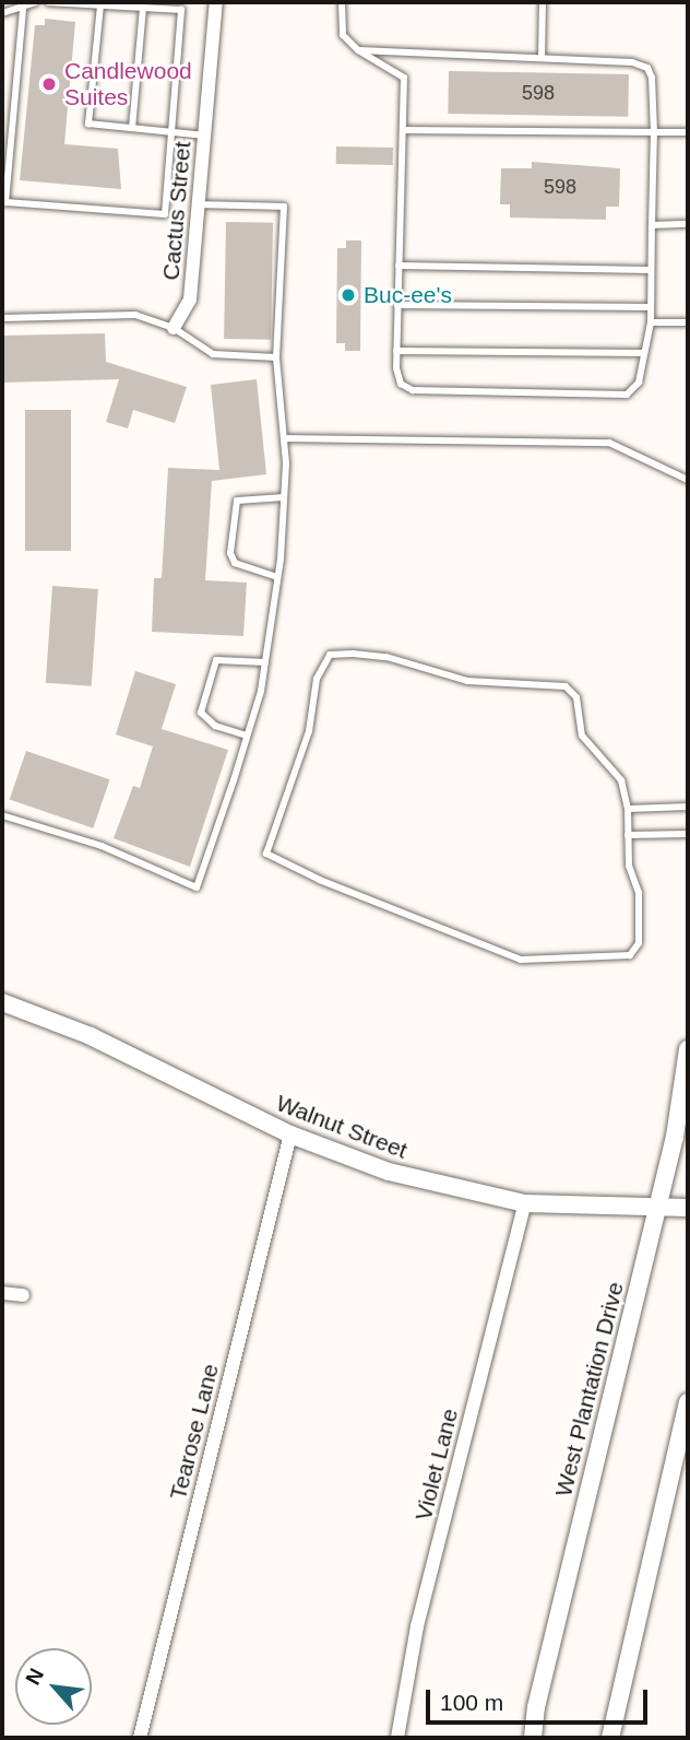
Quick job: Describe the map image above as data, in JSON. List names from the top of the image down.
{
  "streets": {
    "main road": ["Walnut Street", "West Plantation Drive"],
    "street": ["Cactus Street", "Tearose Lane", "Violet Lane"]
  },
  "crossings": [
    ["Walnut Street", "West Plantation Drive"],
    ["Walnut Street", "Tearose Lane"],
    ["Walnut Street", "Violet Lane"]
  ],
  "places": ["Candlewood Suites", "Buc-ee's"],
  "house_numbers": ["598", "598"],
  "scale_bar": "100 m",
  "north": "top left"
}
